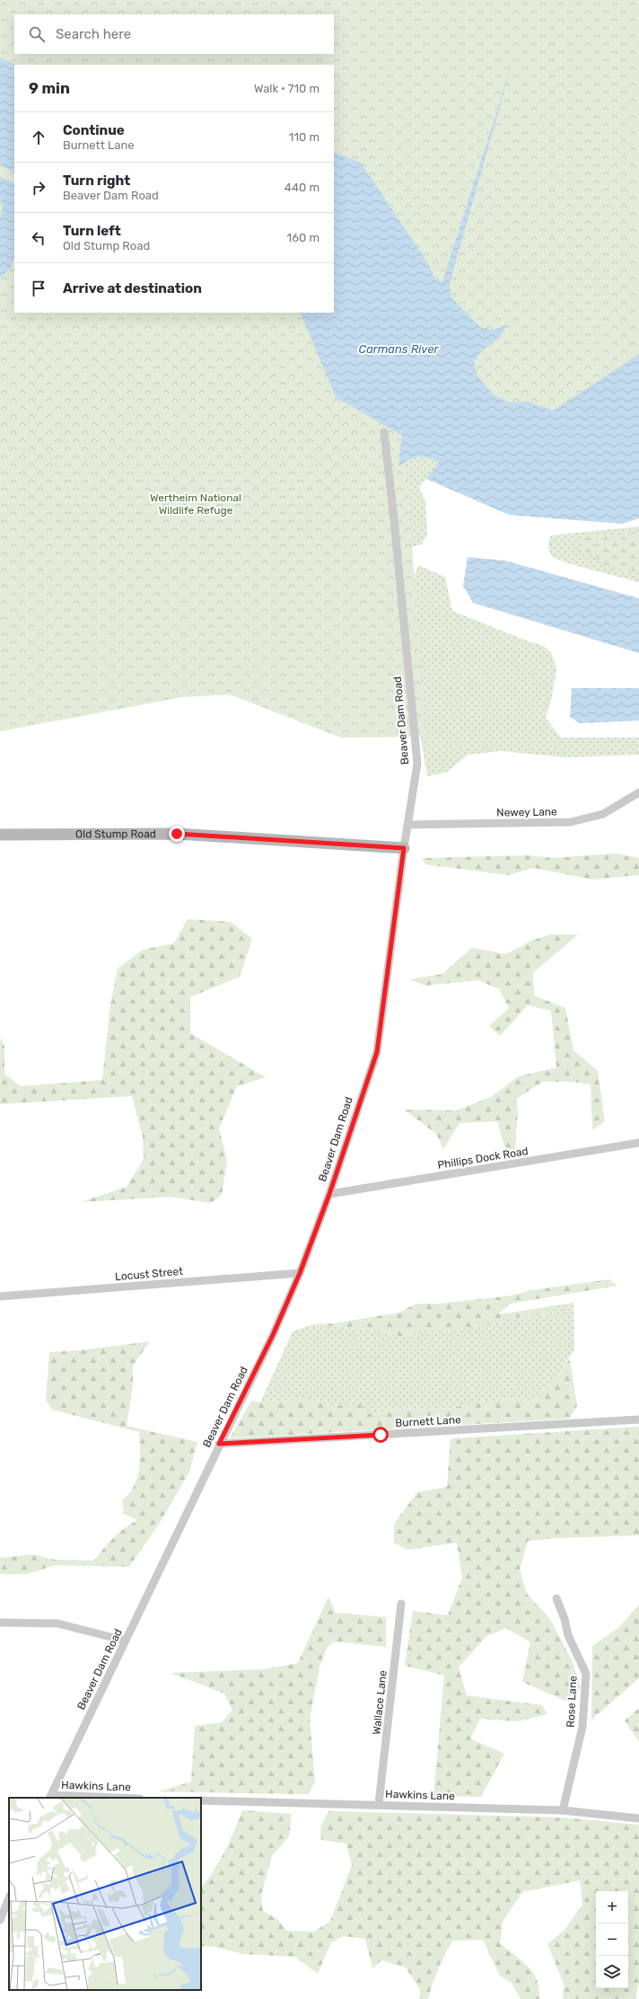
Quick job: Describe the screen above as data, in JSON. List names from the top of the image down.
{
  "streets": {
    "street": [
      "Beaver Dam Road",
      "Newey Lane",
      "Old Stump Road",
      "Phillips Dock Road",
      "Locust Street",
      "Burnett Lane",
      "Rose Lane",
      "Wallace Lane",
      "Hawkins Lane"
    ]
  },
  "crossings": [
    ["Beaver Dam Road", "Newey Lane"],
    ["Beaver Dam Road", "Old Stump Road"],
    ["Beaver Dam Road", "Phillips Dock Road"],
    ["Beaver Dam Road", "Locust Street"],
    ["Beaver Dam Road", "Burnett Lane"],
    ["Beaver Dam Road", "Hawkins Lane"],
    ["Rose Lane", "Hawkins Lane"],
    ["Wallace Lane", "Hawkins Lane"]
  ],
  "water": ["Carmans River"],
  "parks": ["Wertheim National Wildlife Refuge"],
  "page": {
    "search": "Search here",
    "heading": ["9 min", "Walk · 710 m"],
    "list": [
      ["Continue", "Burnett Lane", "110 m"],
      ["Turn right", "Beaver Dam Road", "440 m"],
      ["Turn left", "Old Stump Road", "160 m"],
      "Arrive at destination"
    ],
    "map_buttons": ["+", "−"]
  }
}
